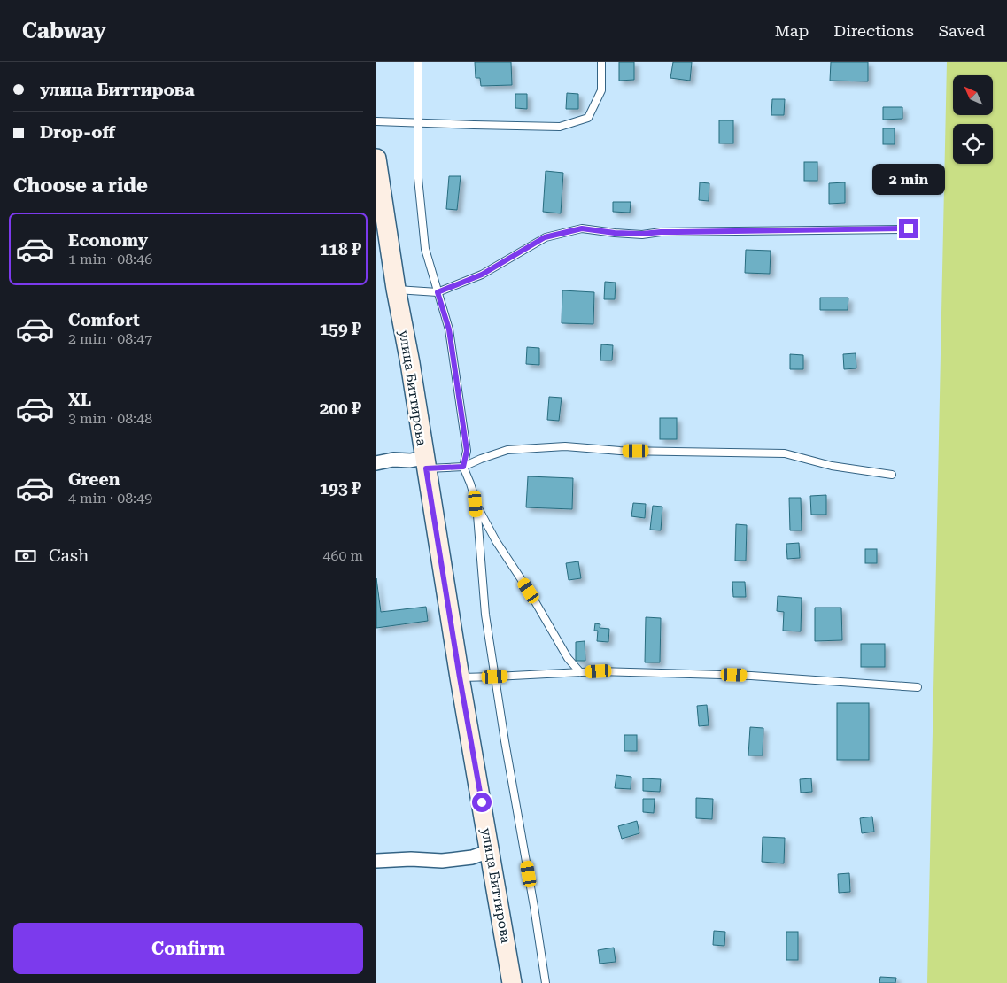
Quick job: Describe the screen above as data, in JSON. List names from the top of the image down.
{
  "streets": {
    "street": ["улица Биттирова"]
  },
  "north": "top left",
  "page": {
    "header": "Cabway",
    "nav": ["Map", "Directions", "Saved"],
    "banner": ["улица Биттирова", "Drop-off"],
    "heading": "Choose a ride",
    "bubble": "2 min",
    "list": [
      {
        "name": "Economy",
        "note": "1 min · 08:46",
        "value": "118 ₽"
      },
      {
        "name": "Comfort",
        "note": "2 min · 08:47",
        "value": "159 ₽"
      },
      {
        "name": "XL",
        "note": "3 min · 08:48",
        "value": "200 ₽"
      },
      {
        "name": "Green",
        "note": "4 min · 08:49",
        "value": "193 ₽"
      }
    ],
    "pay": ["Cash", "460 m"],
    "buttons": "Confirm"
  }
}
